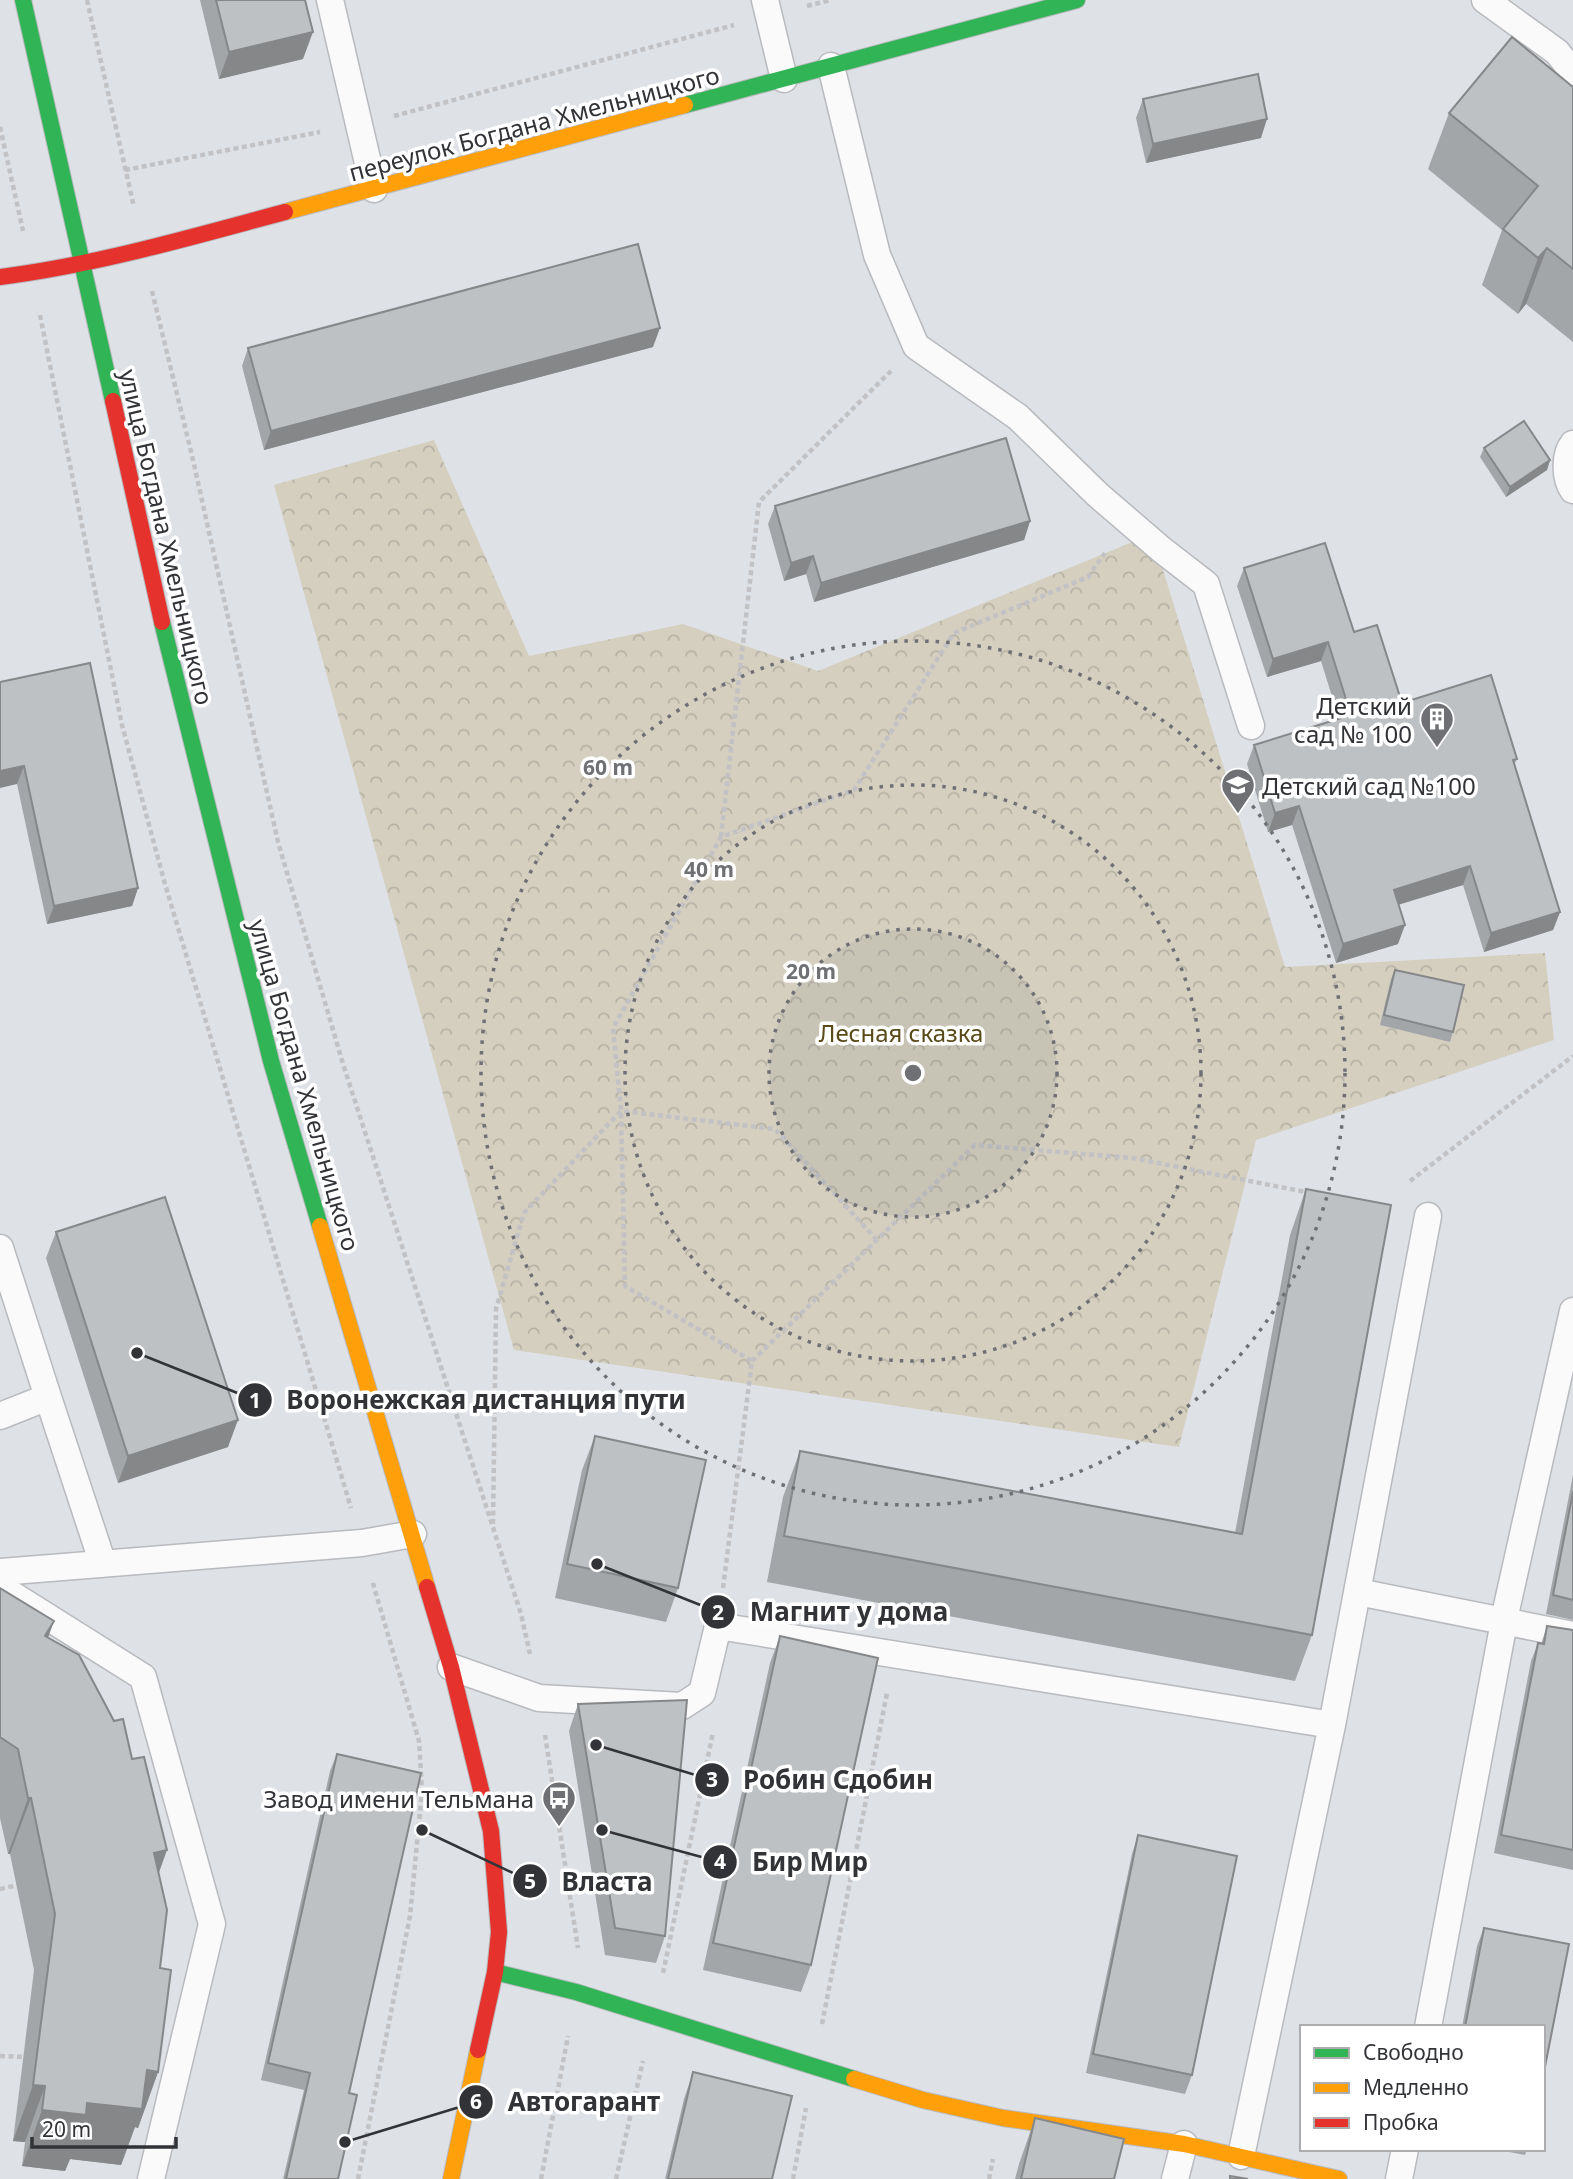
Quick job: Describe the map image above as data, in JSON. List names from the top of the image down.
{
  "streets": {
    "main road": ["переулок Богдана Хмельницкого", "улица Богдана Хмельницкого"]
  },
  "crossings": [
    ["переулок Богдана Хмельницкого", "улица Богдана Хмельницкого"]
  ],
  "parks": ["Лесная сказка"],
  "places": {
    "building": ["Детский сад № 100"],
    "school or university": ["Детский сад №100"],
    "other": [
      "Воронежская дистанция пути",
      "Магнит у дома",
      "Робин Сдобин",
      "Власта",
      "Бир Мир",
      "Автогарант"
    ],
    "bus stop": ["Завод имени Тельмана"]
  },
  "legend": ["Свободно", "Медленно", "Пробка"],
  "scale_bar": "20 m",
  "rings": ["60 m", "40 m", "20 m"]
}
